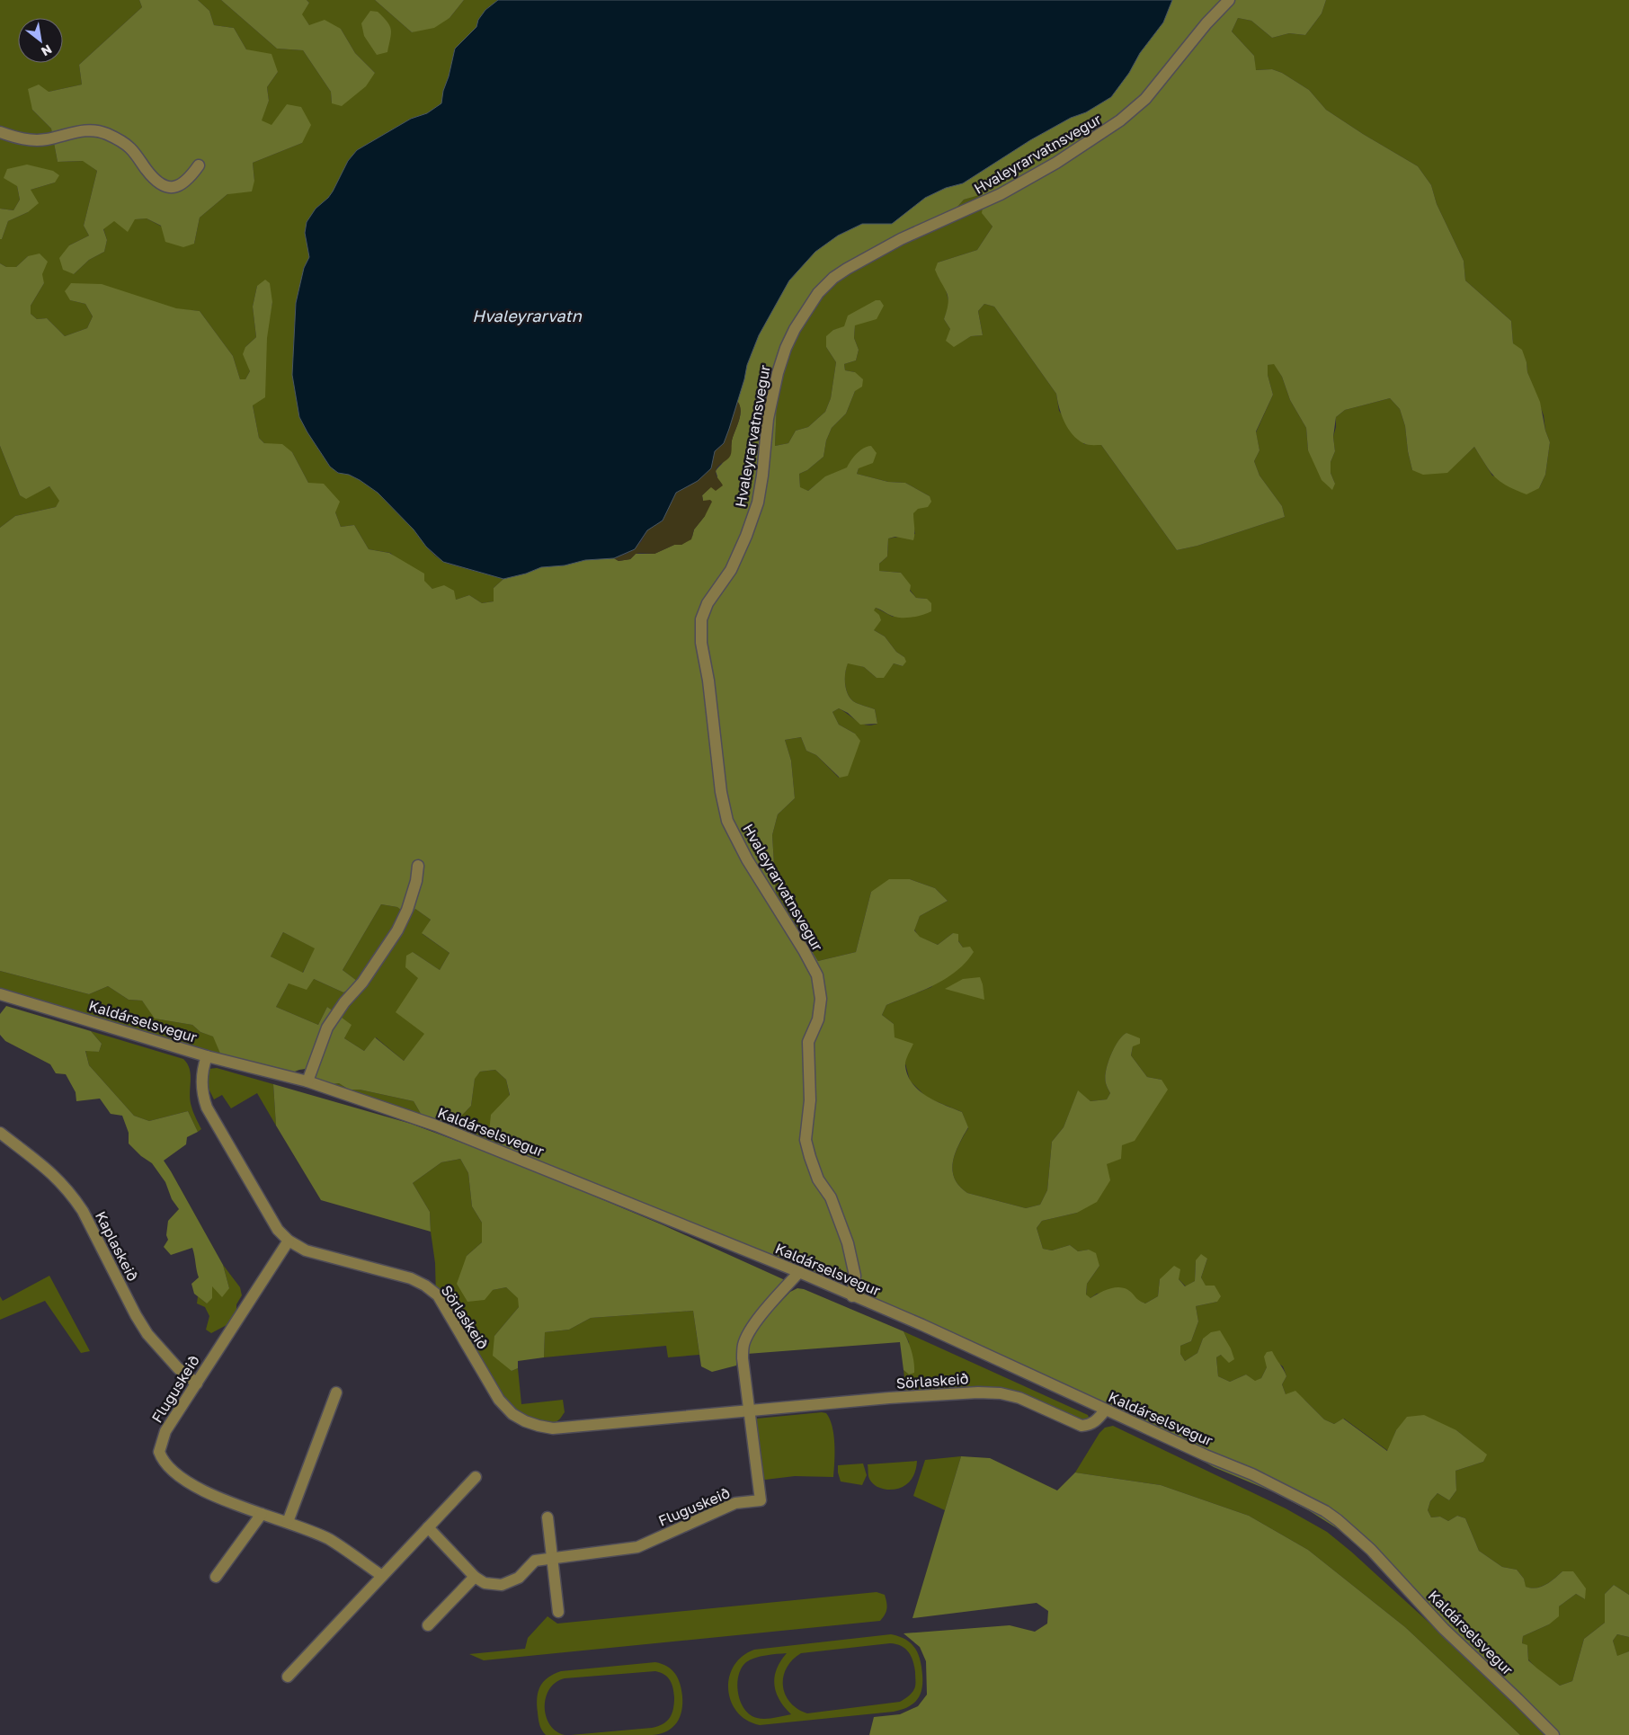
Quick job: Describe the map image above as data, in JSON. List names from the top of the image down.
{
  "streets": {
    "street": [
      "Hvaleyrarvatnsvegur",
      "Kaldárselsvegur",
      "Kaplaskeið",
      "Sörlaskeið",
      "Fluguskeið"
    ]
  },
  "crossings": [
    ["Hvaleyrarvatnsvegur", "Kaldárselsvegur"],
    ["Kaldárselsvegur", "Sörlaskeið"],
    ["Kaplaskeið", "Fluguskeið"],
    ["Sörlaskeið", "Fluguskeið"]
  ],
  "water": ["Hvaleyrarvatn"],
  "north": "bottom right"
}
